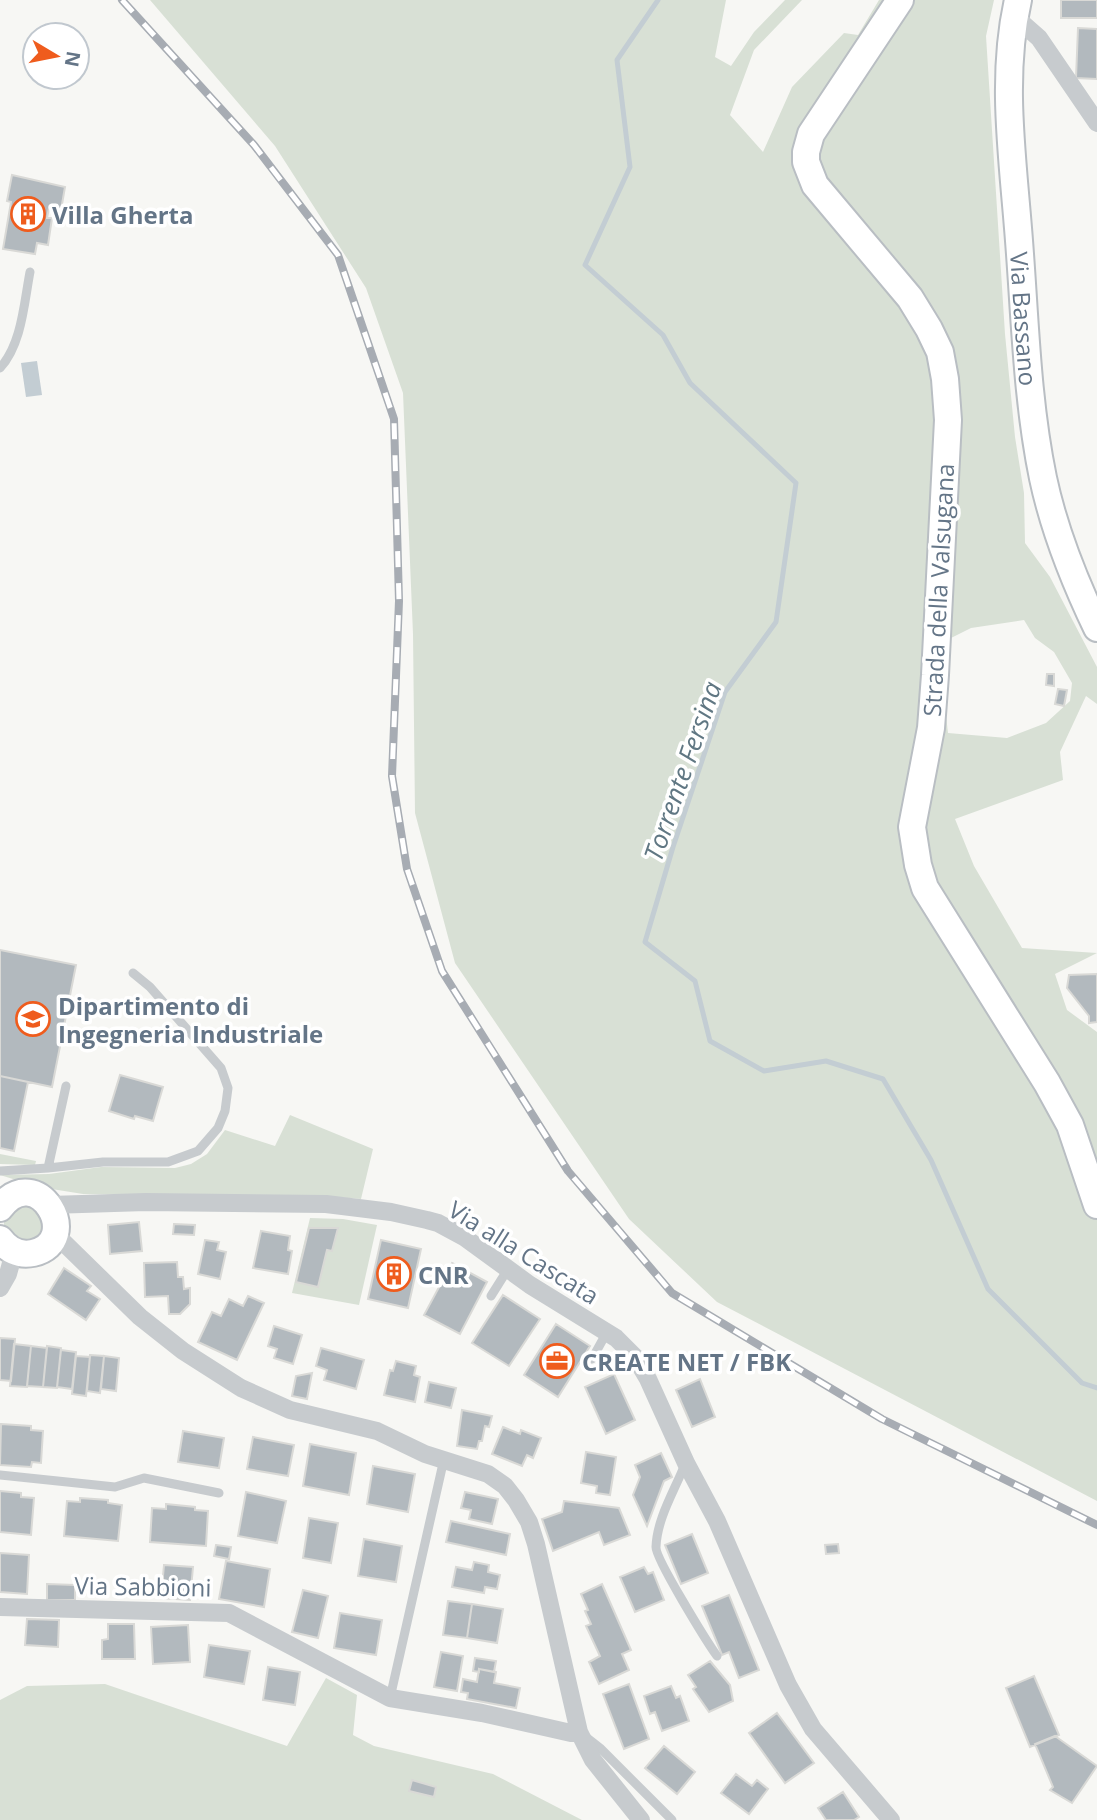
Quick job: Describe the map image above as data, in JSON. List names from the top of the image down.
{
  "streets": {
    "main road": ["Via Bassano", "Strada della Valsugana"],
    "street": ["Via alla Cascata", "Via Sabbioni"]
  },
  "water": ["Torrente Fersina"],
  "places": {
    "building": ["Villa Gherta", "CNR"],
    "school or university": ["Dipartimento di Ingegneria Industriale"],
    "office": ["CREATE NET / FBK"]
  },
  "north": "right"
}
